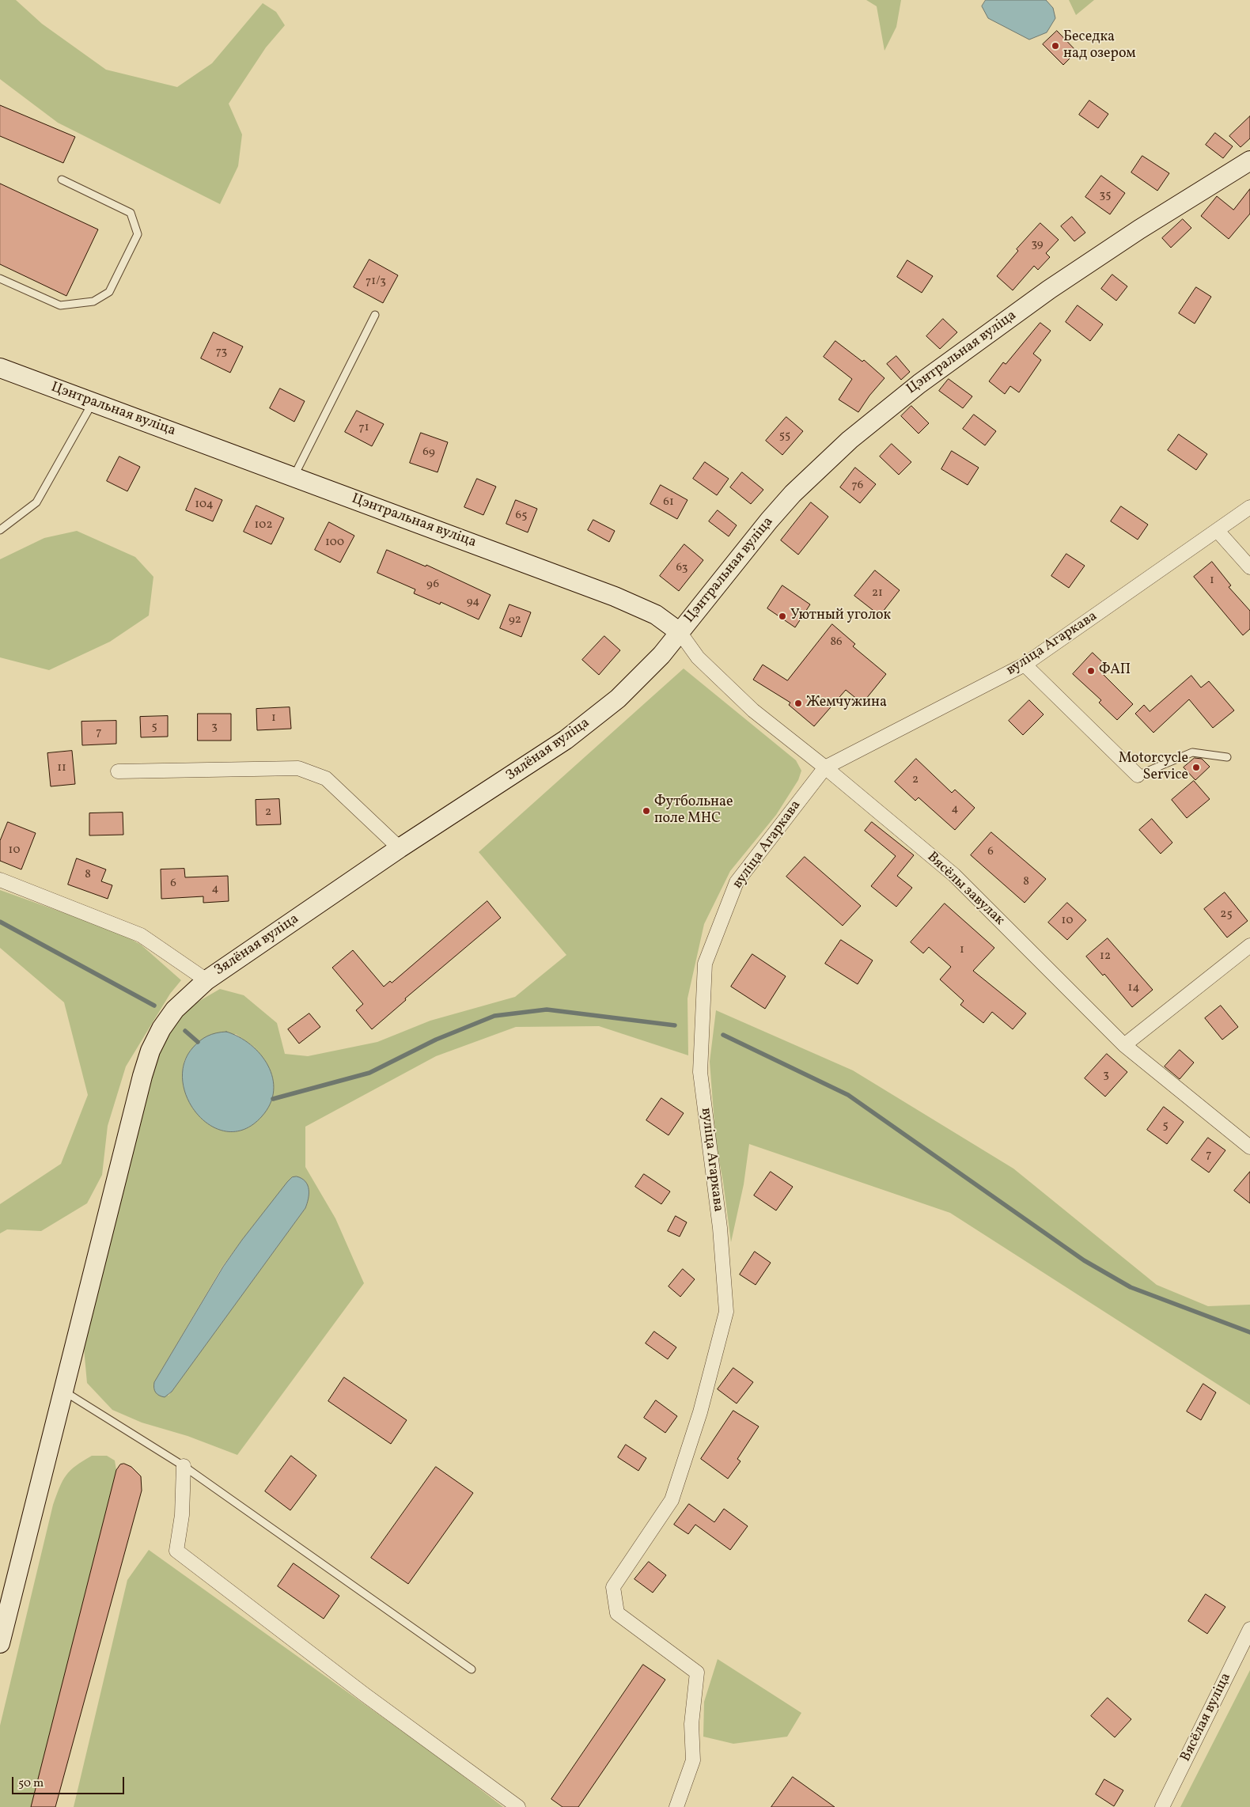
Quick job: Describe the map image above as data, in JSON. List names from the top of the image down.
{
  "streets": {
    "street": [
      "Цэнтральная вуліца",
      "вуліца Агаркава",
      "Зялёная вуліца",
      "Вясёлы завулак",
      "Вясёлая вуліца"
    ]
  },
  "crossings": [
    ["Цэнтральная вуліца", "Зялёная вуліца"],
    ["Цэнтральная вуліца", "Вясёлы завулак"],
    ["вуліца Агаркава", "Вясёлы завулак"],
    ["Зялёная вуліца", "Вясёлы завулак"]
  ],
  "places": [
    "Беседка над озером",
    "Уютный уголок",
    "ФАП",
    "Жемчужина",
    "Motorcycle Service",
    "Футбольнае поле МНС"
  ],
  "house_numbers": [
    "35",
    "39",
    "71/3",
    "73",
    "71",
    "55",
    "69",
    "76",
    "61",
    "104",
    "65",
    "102",
    "100",
    "63",
    "1",
    "96",
    "21",
    "94",
    "92",
    "86",
    "1",
    "5",
    "3",
    "7",
    "11",
    "2",
    "4",
    "2",
    "10",
    "6",
    "8",
    "8",
    "6",
    "4",
    "25",
    "10",
    "1",
    "12",
    "14",
    "3",
    "5",
    "7"
  ],
  "scale_bar": "50 m"
}
